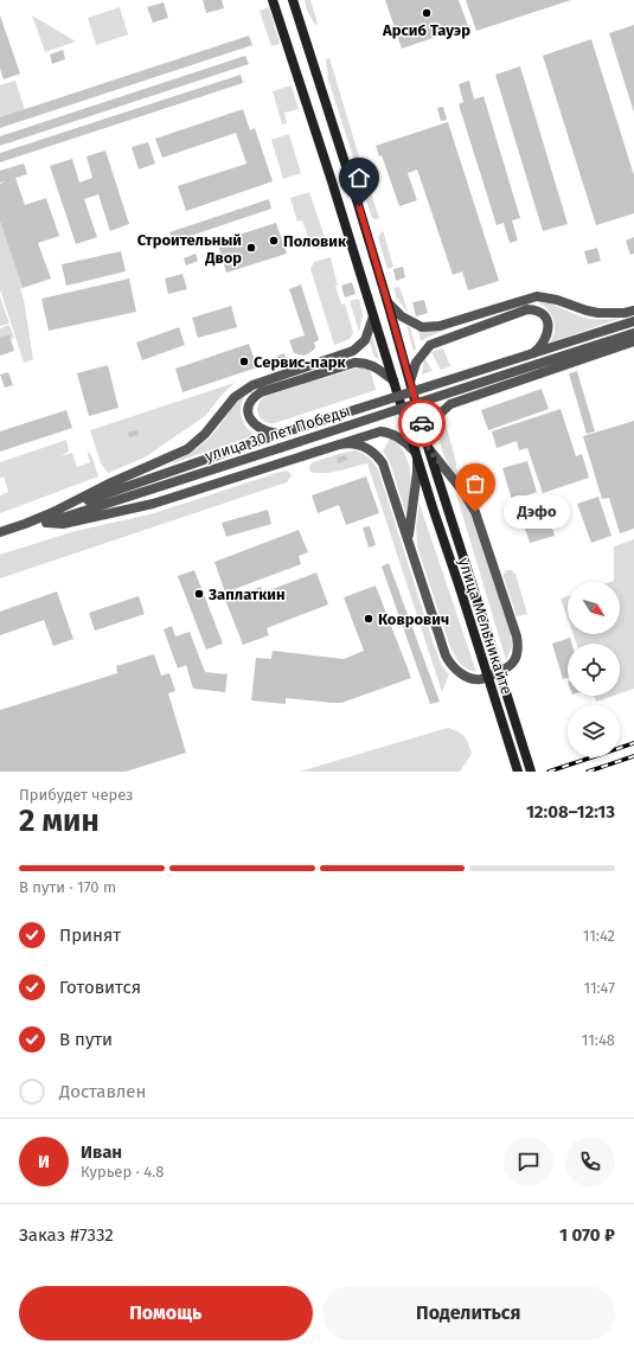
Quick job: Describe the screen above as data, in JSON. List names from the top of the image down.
{
  "streets": {
    "main road": ["улица Мельникайте"],
    "street": ["улица 30 лет Победы"]
  },
  "places": [
    "Арсиб Тауэр",
    "Половик",
    "Строительный Двор",
    "Сервис-парк",
    "Дэфо",
    "Заплаткин",
    "Коврович"
  ],
  "north": "bottom right",
  "page": {
    "bubble": "Дэфо",
    "heading": ["2 мин", "Прибудет через", "12:08–12:13"],
    "panel": [
      "Иван",
      "Курьер · 4.8",
      "Заказ #7332",
      "1 070 ₽"
    ],
    "bar": "В пути · 170 m",
    "list": [
      ["Принят", "11:42"],
      ["Готовится", "11:47"],
      ["В пути", "11:48"],
      "Доставлен"
    ],
    "round": "И",
    "buttons": ["Помощь", "Поделиться"]
  }
}
